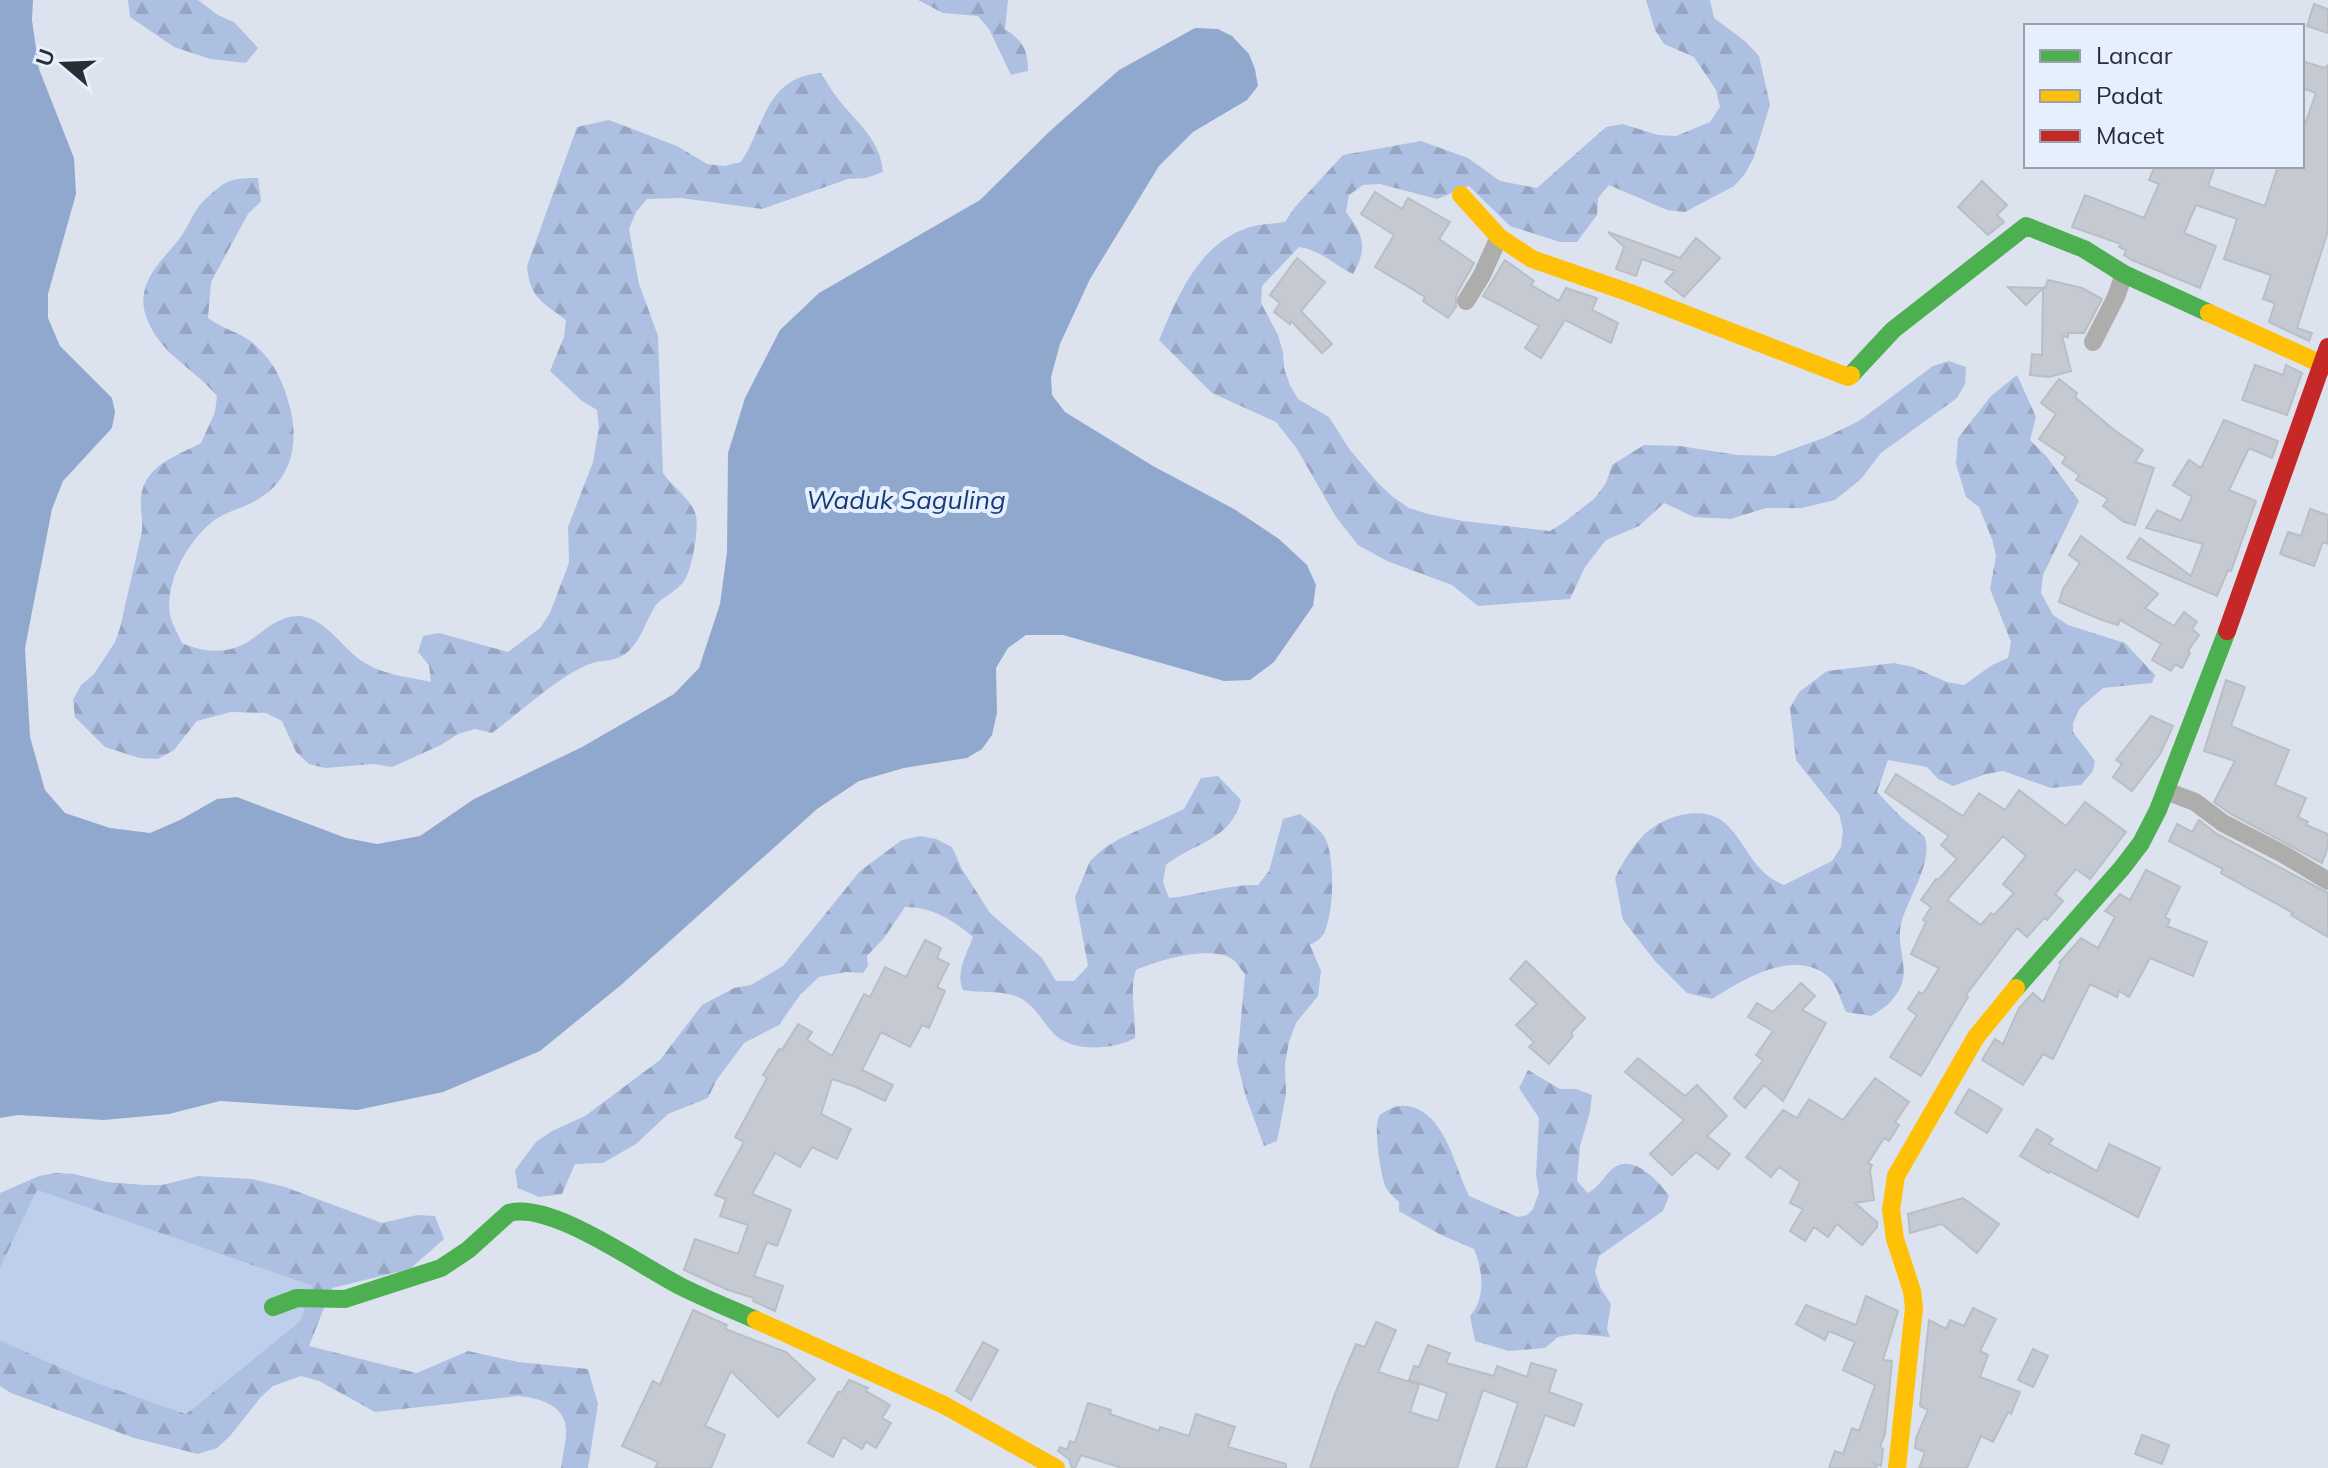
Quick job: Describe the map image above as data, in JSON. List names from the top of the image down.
{
  "water": ["Waduk Saguling"],
  "legend": ["Lancar", "Padat", "Macet"],
  "north": "left"
}
